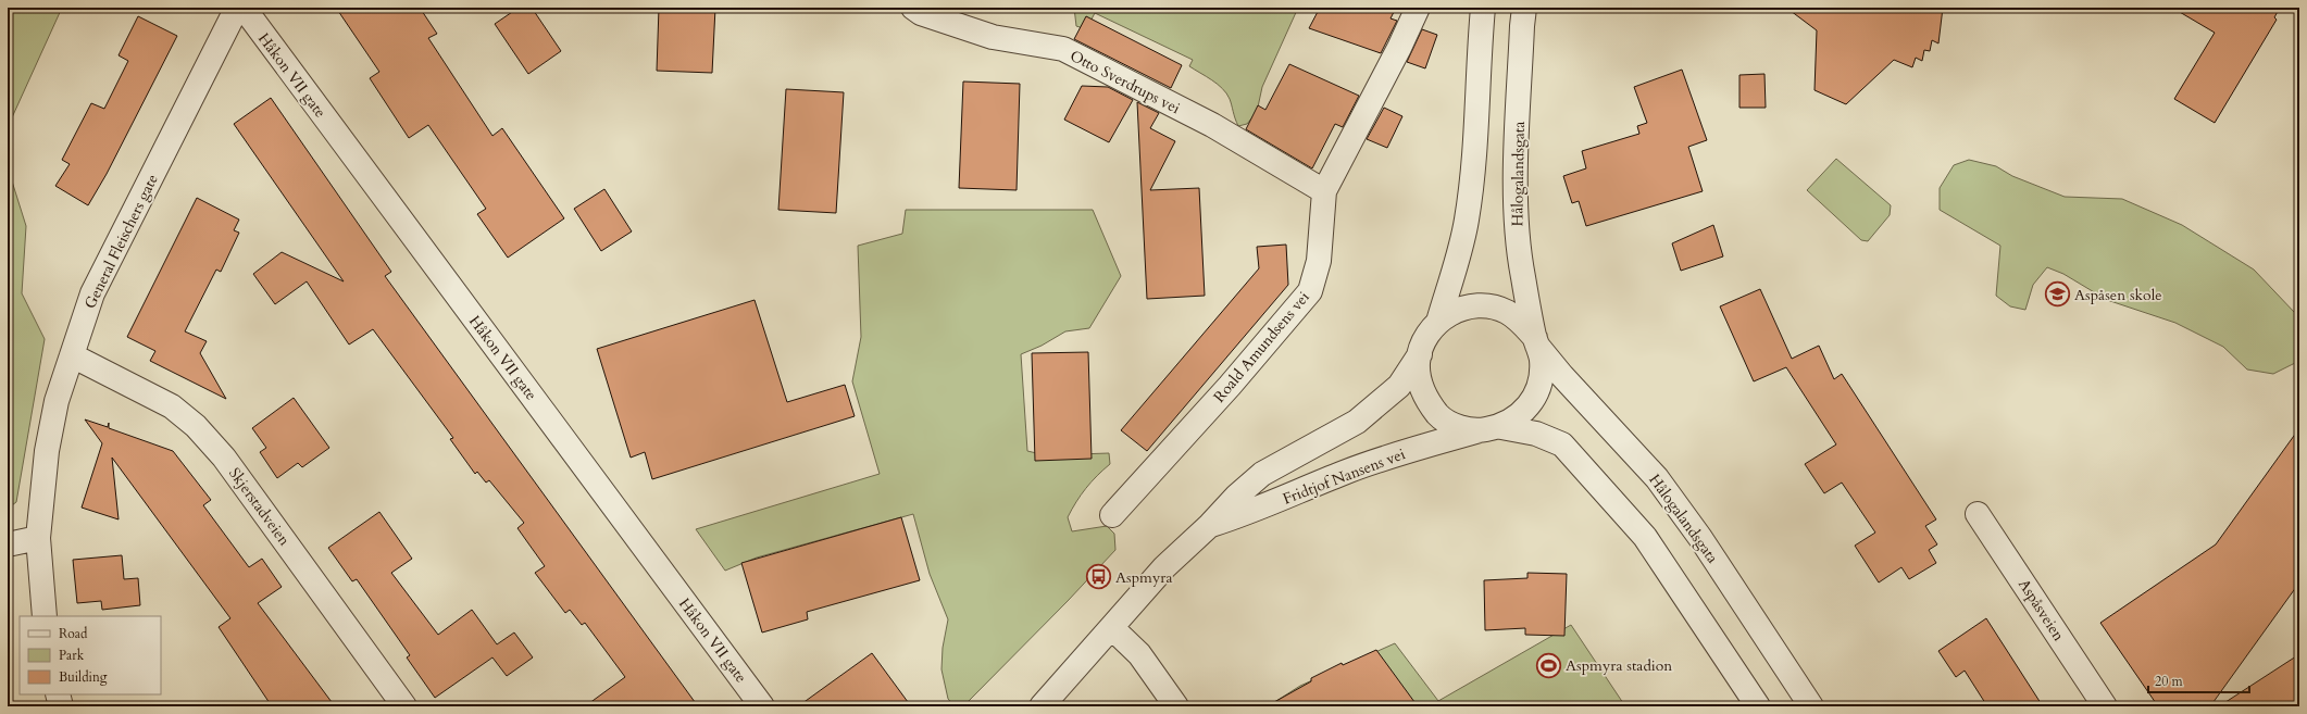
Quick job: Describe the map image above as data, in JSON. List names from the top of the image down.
{
  "streets": {
    "street": [
      "Håkon VII gate",
      "Otto Sverdrups vei",
      "Hålogalandsgata",
      "General Fleischers gate",
      "Roald Amundsens vei",
      "Fridtjof Nansens vei",
      "Skjerstadveien",
      "Aspåsveien"
    ]
  },
  "crossings": [
    ["Otto Sverdrups vei", "Roald Amundsens vei"],
    ["Hålogalandsgata", "Fridtjof Nansens vei"],
    ["General Fleischers gate", "Skjerstadveien"]
  ],
  "places": {
    "school or university": ["Aspåsen skole"],
    "bus stop": ["Aspmyra"],
    "sports": ["Aspmyra stadion"]
  },
  "legend": ["Road", "Park", "Building"],
  "scale_bar": "20 m"
}
